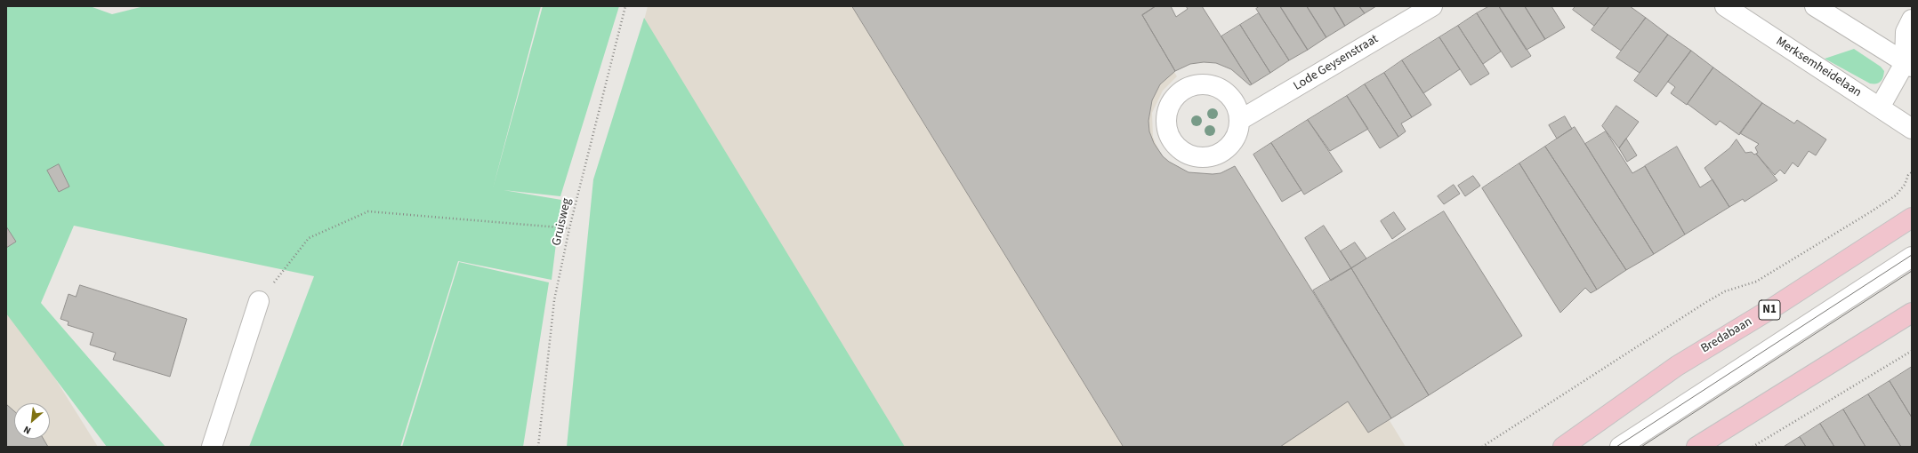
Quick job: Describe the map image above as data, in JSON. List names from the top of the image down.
{
  "streets": {
    "main road": ["N1", "Bredabaan"],
    "street": ["Lode Geysenstraat", "Merksemheidelaan"],
    "path": ["Gruisweg"]
  },
  "north": "bottom left"
}
